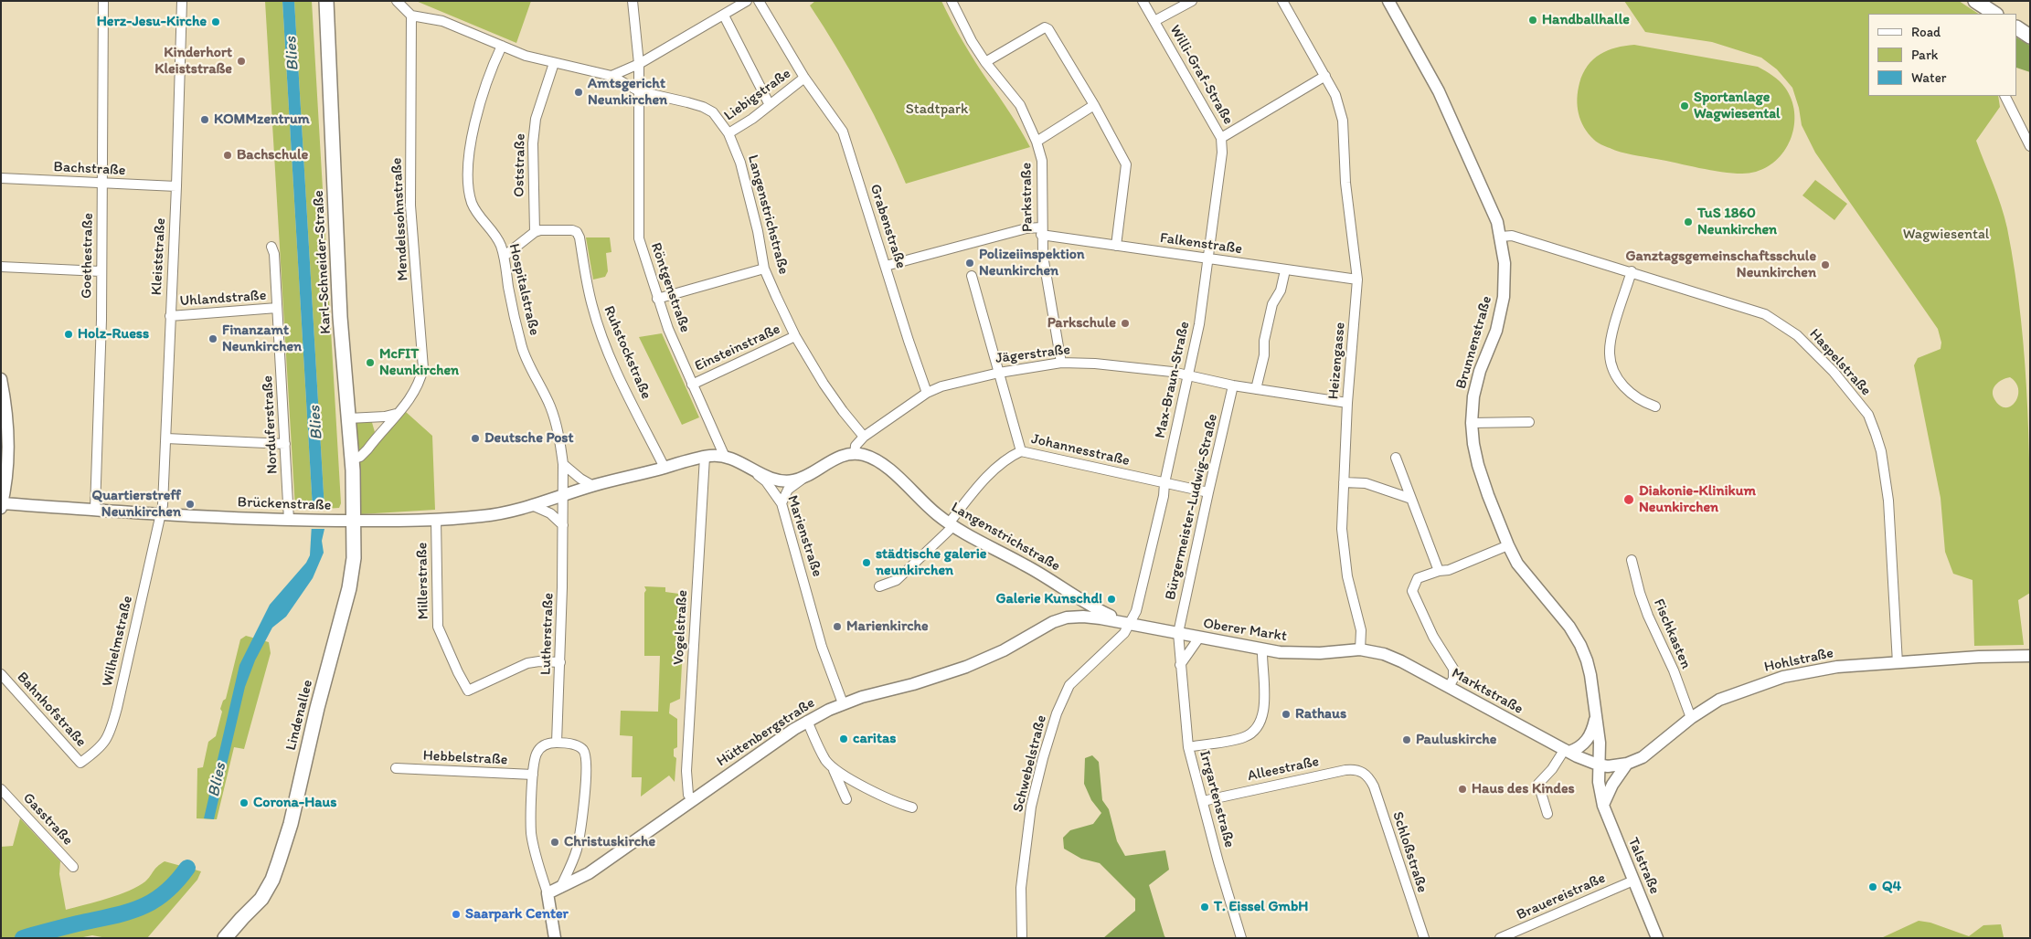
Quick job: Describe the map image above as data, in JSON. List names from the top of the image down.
{
  "streets": {
    "main road": ["Karl-Schneider-Straße", "Lindenallee"],
    "street": [
      "Willi-Graf-Straße",
      "Liebigstraße",
      "Oststraße",
      "Bachstraße",
      "Parkstraße",
      "Langenstrichstraße",
      "Mendelssohnstraße",
      "Grabenstraße",
      "Falkenstraße",
      "Goethestraße",
      "Kleiststraße",
      "Röntgenstraße",
      "Hospitalstraße",
      "Uhlandstraße",
      "Brunnenstraße",
      "Einsteinstraße",
      "Ruhstockstraße",
      "Jägerstraße",
      "Heizengasse",
      "Haspelstraße",
      "Max-Braun-Straße",
      "Norduferstraße",
      "Johannesstraße",
      "Brückenstraße",
      "Bürgermeister-Ludwig-Straße",
      "Marienstraße",
      "Millerstraße",
      "Vogelstraße",
      "Oberer Markt",
      "Lutherstraße",
      "Fischkasten",
      "Wilhelmstraße",
      "Hohlstraße",
      "Marktstraße",
      "Bahnhofstraße",
      "Hüttenbergstraße",
      "Hebbelstraße",
      "Schwebelstraße",
      "Alleestraße",
      "Irrgartenstraße",
      "Gasstraße",
      "Schloßstraße",
      "Talstraße",
      "Brauereistraße"
    ]
  },
  "crossings": [
    ["Willi-Graf-Straße", "Max-Braun-Straße"],
    ["Liebigstraße", "Langenstrichstraße"],
    ["Liebigstraße", "Grabenstraße"],
    ["Oststraße", "Langenstrichstraße"],
    ["Oststraße", "Ruhstockstraße"],
    ["Bachstraße", "Goethestraße"],
    ["Bachstraße", "Kleiststraße"],
    ["Parkstraße", "Falkenstraße"],
    ["Parkstraße", "Jägerstraße"],
    ["Langenstrichstraße", "Mendelssohnstraße"],
    ["Langenstrichstraße", "Röntgenstraße"],
    ["Langenstrichstraße", "Hospitalstraße"],
    ["Langenstrichstraße", "Einsteinstraße"],
    ["Langenstrichstraße", "Jägerstraße"],
    ["Langenstrichstraße", "Max-Braun-Straße"],
    ["Langenstrichstraße", "Johannesstraße"],
    ["Langenstrichstraße", "Oberer Markt"],
    ["Langenstrichstraße", "Hüttenbergstraße"],
    ["Langenstrichstraße", "Schwebelstraße"],
    ["Mendelssohnstraße", "Karl-Schneider-Straße"],
    ["Grabenstraße", "Falkenstraße"],
    ["Grabenstraße", "Jägerstraße"],
    ["Falkenstraße", "Heizengasse"],
    ["Falkenstraße", "Max-Braun-Straße"],
    ["Goethestraße", "Brückenstraße"],
    ["Kleiststraße", "Uhlandstraße"],
    ["Kleiststraße", "Brückenstraße"],
    ["Kleiststraße", "Wilhelmstraße"],
    ["Karl-Schneider-Straße", "Brückenstraße"],
    ["Karl-Schneider-Straße", "Lindenallee"],
    ["Röntgenstraße", "Einsteinstraße"],
    ["Röntgenstraße", "Marienstraße"],
    ["Hospitalstraße", "Brückenstraße"],
    ["Hospitalstraße", "Lutherstraße"],
    ["Uhlandstraße", "Norduferstraße"],
    ["Brunnenstraße", "Haspelstraße"],
    ["Brunnenstraße", "Hohlstraße"],
    ["Brunnenstraße", "Marktstraße"],
    ["Brunnenstraße", "Talstraße"],
    ["Jägerstraße", "Heizengasse"],
    ["Jägerstraße", "Max-Braun-Straße"],
    ["Jägerstraße", "Bürgermeister-Ludwig-Straße"],
    ["Heizengasse", "Oberer Markt"],
    ["Heizengasse", "Marktstraße"],
    ["Haspelstraße", "Hohlstraße"],
    ["Max-Braun-Straße", "Johannesstraße"],
    ["Max-Braun-Straße", "Oberer Markt"],
    ["Max-Braun-Straße", "Hüttenbergstraße"],
    ["Max-Braun-Straße", "Schwebelstraße"],
    ["Norduferstraße", "Brückenstraße"],
    ["Johannesstraße", "Bürgermeister-Ludwig-Straße"],
    ["Brückenstraße", "Millerstraße"],
    ["Brückenstraße", "Lutherstraße"],
    ["Brückenstraße", "Wilhelmstraße"],
    ["Brückenstraße", "Lindenallee"],
    ["Bürgermeister-Ludwig-Straße", "Oberer Markt"],
    ["Bürgermeister-Ludwig-Straße", "Irrgartenstraße"],
    ["Marienstraße", "Hüttenbergstraße"],
    ["Millerstraße", "Lutherstraße"],
    ["Vogelstraße", "Hüttenbergstraße"],
    ["Oberer Markt", "Marktstraße"],
    ["Oberer Markt", "Hüttenbergstraße"],
    ["Oberer Markt", "Schwebelstraße"],
    ["Oberer Markt", "Irrgartenstraße"],
    ["Fischkasten", "Hohlstraße"],
    ["Wilhelmstraße", "Bahnhofstraße"],
    ["Hohlstraße", "Marktstraße"],
    ["Hohlstraße", "Talstraße"],
    ["Marktstraße", "Talstraße"],
    ["Hüttenbergstraße", "Schwebelstraße"],
    ["Alleestraße", "Irrgartenstraße"],
    ["Alleestraße", "Schloßstraße"],
    ["Talstraße", "Brauereistraße"]
  ],
  "water": ["Blies"],
  "parks": ["Stadtpark", "Wagwiesental"],
  "places": [
    "Handballhalle",
    "Herz-Jesu-Kirche",
    "Kinderhort Kleiststraße",
    "Amtsgericht Neunkirchen",
    "Sportanlage Wagwiesental",
    "KOMMzentrum",
    "Bachschule",
    "TuS 1860 Neunkirchen",
    "Polizeiinspektion Neunkirchen",
    "Ganztagsgemeinschaftsschule Neunkirchen",
    "Parkschule",
    "Holz-Ruess",
    "Finanzamt Neunkirchen",
    "McFIT Neunkirchen",
    "Deutsche Post",
    "Diakonie-Klinikum Neunkirchen",
    "Quartierstreff Neunkirchen",
    "städtische galerie neunkirchen",
    "Galerie Kunschd!",
    "Marienkirche",
    "Rathaus",
    "caritas",
    "Pauluskirche",
    "Haus des Kindes",
    "Corona-Haus",
    "Christuskirche",
    "Q4",
    "T. Eissel GmbH",
    "Saarpark Center"
  ],
  "legend": ["Road", "Park", "Water"]
}
